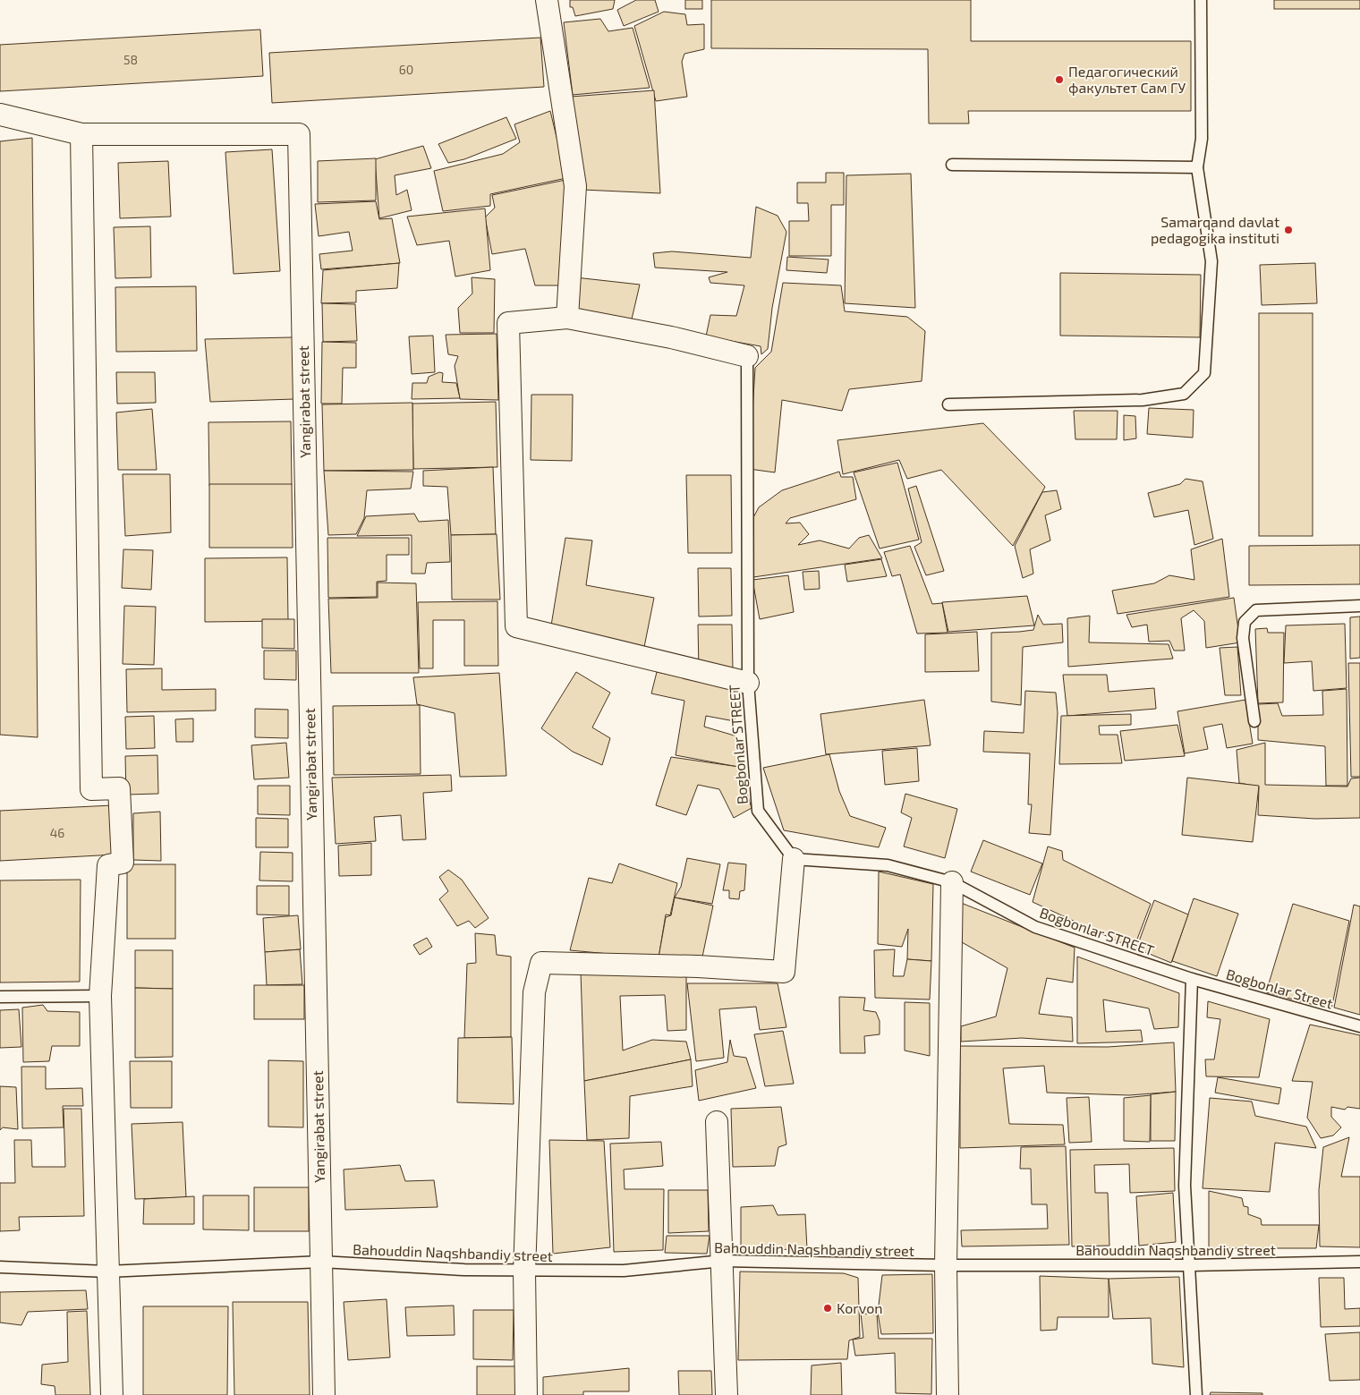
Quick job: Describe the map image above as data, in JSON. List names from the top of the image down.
{
  "streets": {
    "lane": ["Bogbonlar STREET", "Bogbonlar Street", "Bahouddin Naqshbandiy street"]
  },
  "crossings": [
    ["Bogbonlar STREET", "Bogbonlar Street"]
  ],
  "places": ["Педагогический факультет Сам ГУ", "Samarqand davlat pedagogika instituti", "Korvon"],
  "house_numbers": ["58", "60", "46"]
}
